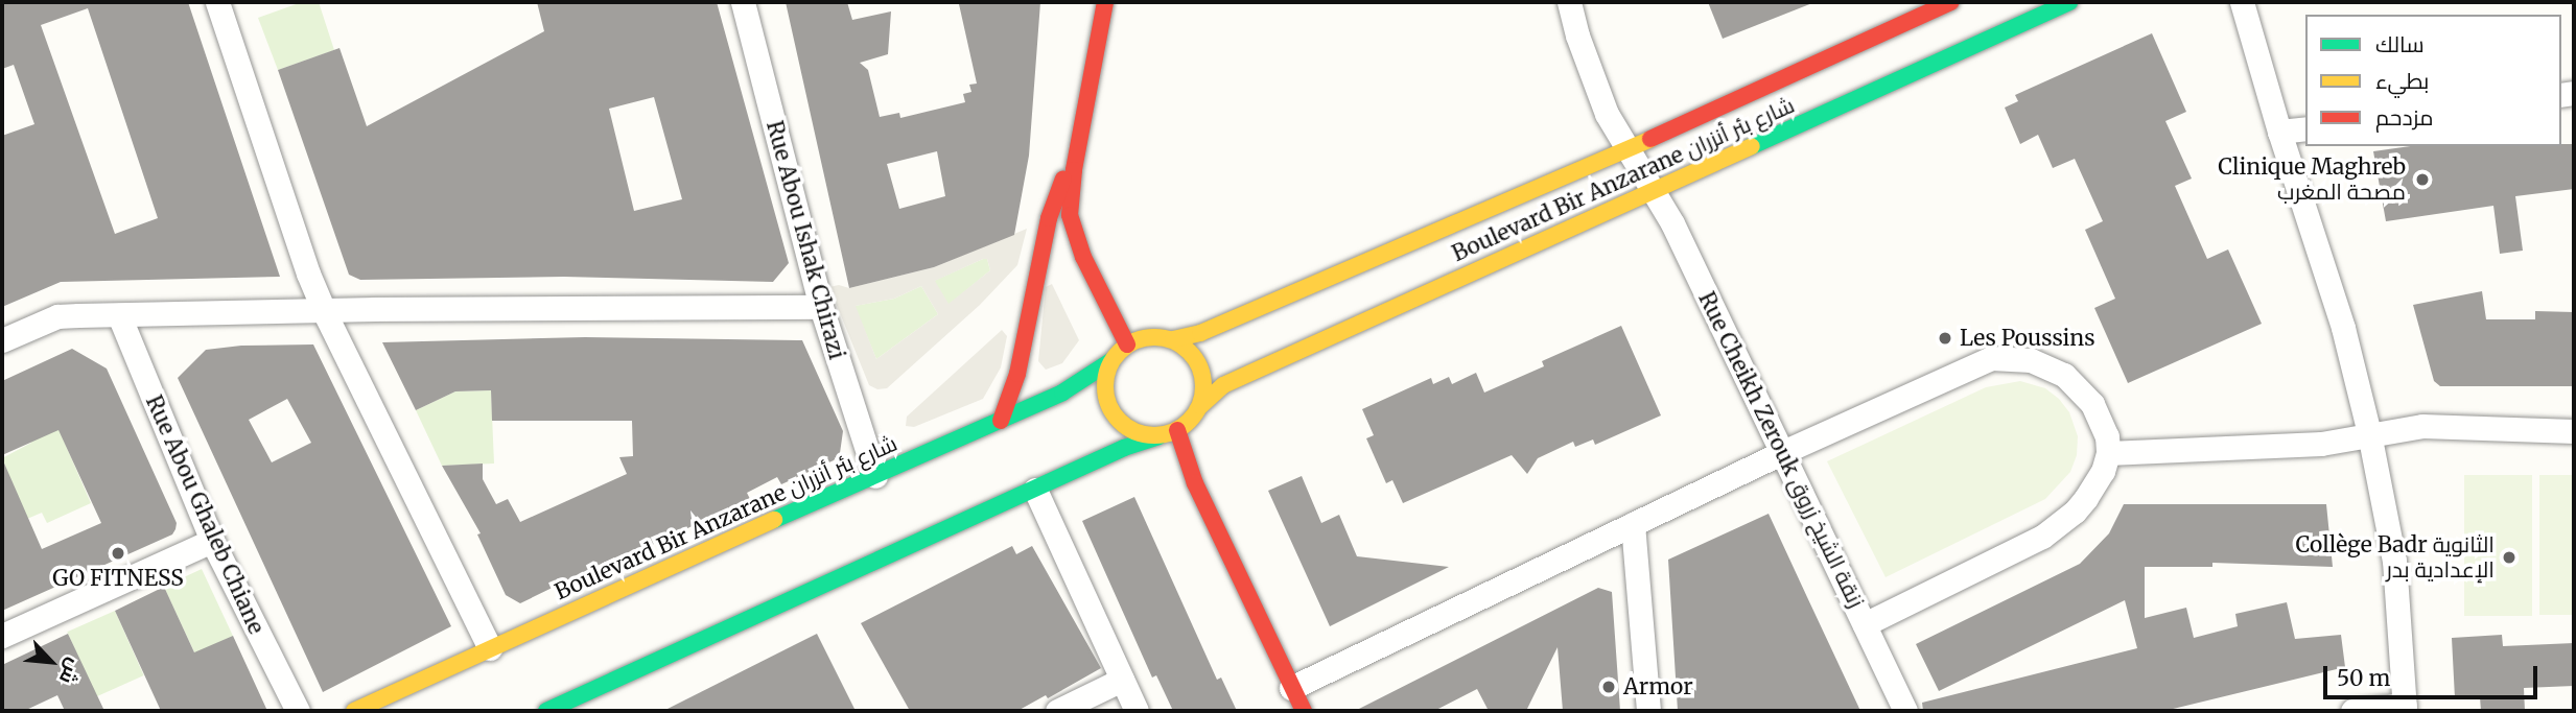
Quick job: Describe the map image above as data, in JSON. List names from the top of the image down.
{
  "streets": {
    "main road": ["Boulevard Bir Anzarane شارع بئر أنزران"],
    "street": ["Rue Abou Ishak Chirazi", "Rue Cheikh Zerouk زنقة الشيخ زروق", "Rue Abou Ghaleb Chiane"]
  },
  "crossings": [
    ["Boulevard Bir Anzarane شارع بئر أنزران", "Rue Abou Ishak Chirazi"],
    ["Boulevard Bir Anzarane شارع بئر أنزران", "Rue Cheikh Zerouk زنقة الشيخ زروق"]
  ],
  "places": [
    "Clinique Maghreb مصحة المغرب",
    "Les Poussins",
    "GO FITNESS",
    "Collège Badr الثانوية الإعدادية بدر",
    "Armor"
  ],
  "legend": ["سالك", "بطيء", "مزدحم"],
  "scale_bar": "50 m",
  "north": "bottom right"
}
